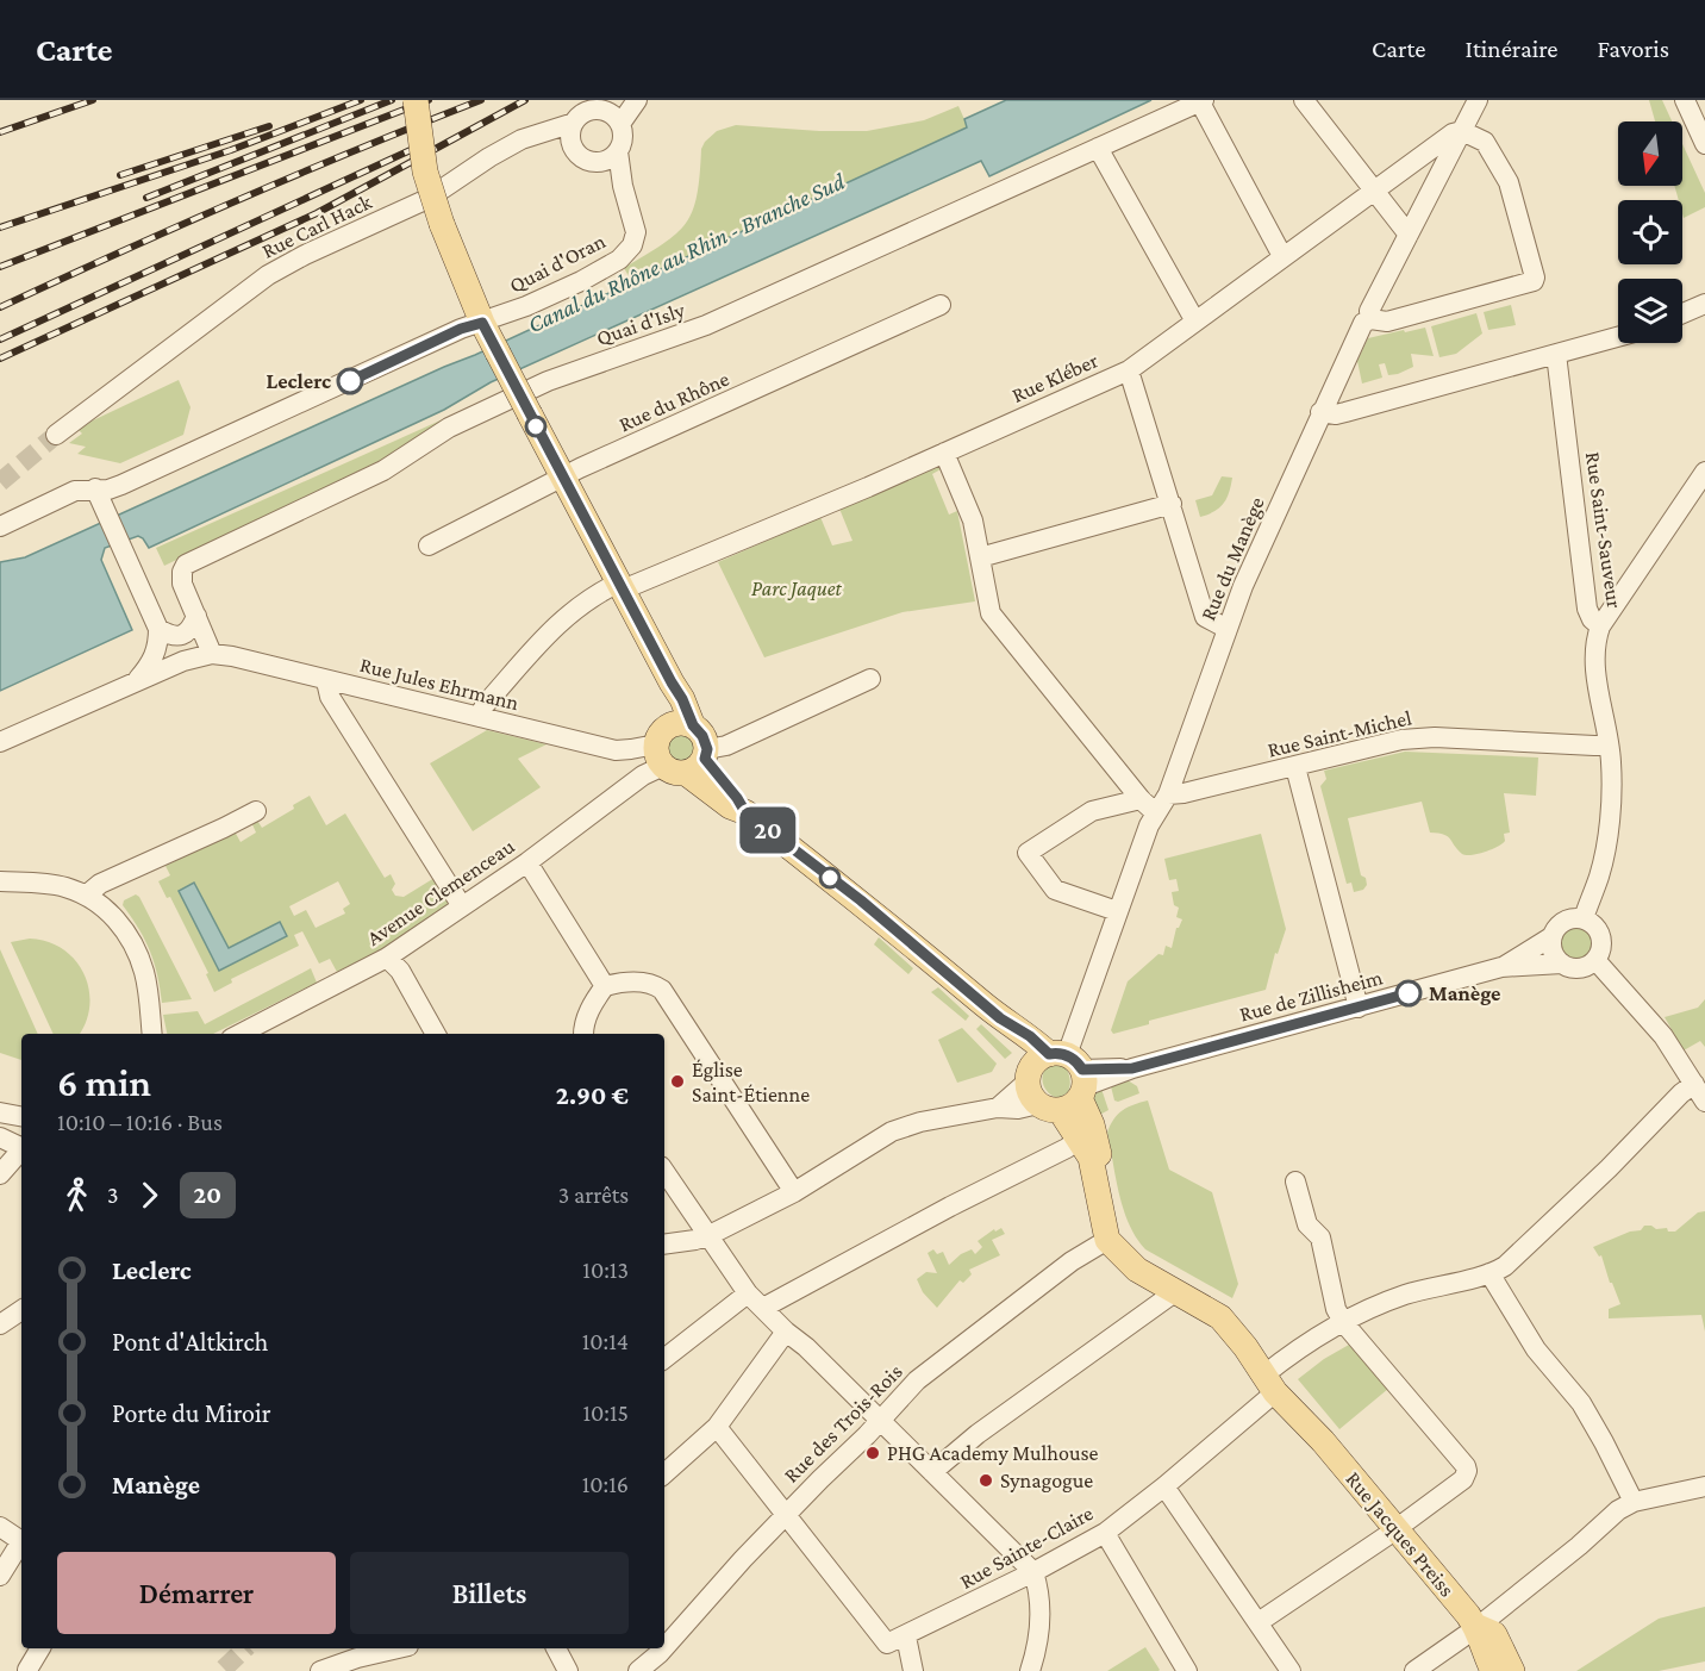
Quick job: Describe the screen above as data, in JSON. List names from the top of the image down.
{
  "streets": {
    "main road": ["Rue Jacques Preiss"],
    "street": [
      "Rue Carl Hack",
      "Quai d'Oran",
      "Quai d'Isly",
      "Rue Kléber",
      "Rue du Rhône",
      "Rue Saint-Sauveur",
      "Rue du Manège",
      "Rue Jules Ehrmann",
      "Rue Saint-Michel",
      "Avenue Clemenceau",
      "Rue de Zillisheim",
      "Rue des Trois-Rois",
      "Rue Sainte-Claire"
    ]
  },
  "crossings": [
    ["Rue Carl Hack", "Quai d'Oran"],
    ["Quai d'Isly", "Rue Jules Ehrmann"],
    ["Rue Kléber", "Rue du Manège"],
    ["Rue Kléber", "Rue Jules Ehrmann"],
    ["Rue Saint-Sauveur", "Rue Saint-Michel"],
    ["Rue Saint-Sauveur", "Rue de Zillisheim"],
    ["Rue du Manège", "Rue Saint-Michel"],
    ["Rue du Manège", "Rue de Zillisheim"],
    ["Rue du Manège", "Rue Jacques Preiss"],
    ["Rue Jules Ehrmann", "Avenue Clemenceau"],
    ["Rue de Zillisheim", "Rue Jacques Preiss"],
    ["Rue des Trois-Rois", "Rue Jacques Preiss"],
    ["Rue Jacques Preiss", "Rue Sainte-Claire"]
  ],
  "water": ["Canal du Rhône au Rhin - Branche Sud"],
  "parks": ["Parc Jaquet"],
  "places": [
    "Leclerc",
    "Manège",
    "Église Saint-Étienne",
    "PHG Academy Mulhouse",
    "Synagogue"
  ],
  "lines": ["bus line 20"],
  "north": "bottom",
  "page": {
    "header": "Carte",
    "nav": ["Carte", "Itinéraire", "Favoris"],
    "on_map": "20",
    "heading": ["6 min", "10:10 – 10:16 · Bus", "2.90 €"],
    "legs": ["3", "20", "3 arrêts"],
    "list": [
      {
        "name": "Leclerc",
        "value": "10:13"
      },
      {
        "name": "Pont d'Altkirch",
        "value": "10:14"
      },
      {
        "name": "Porte du Miroir",
        "value": "10:15"
      },
      {
        "name": "Manège",
        "value": "10:16"
      }
    ],
    "buttons": ["Démarrer", "Billets"]
  }
}
